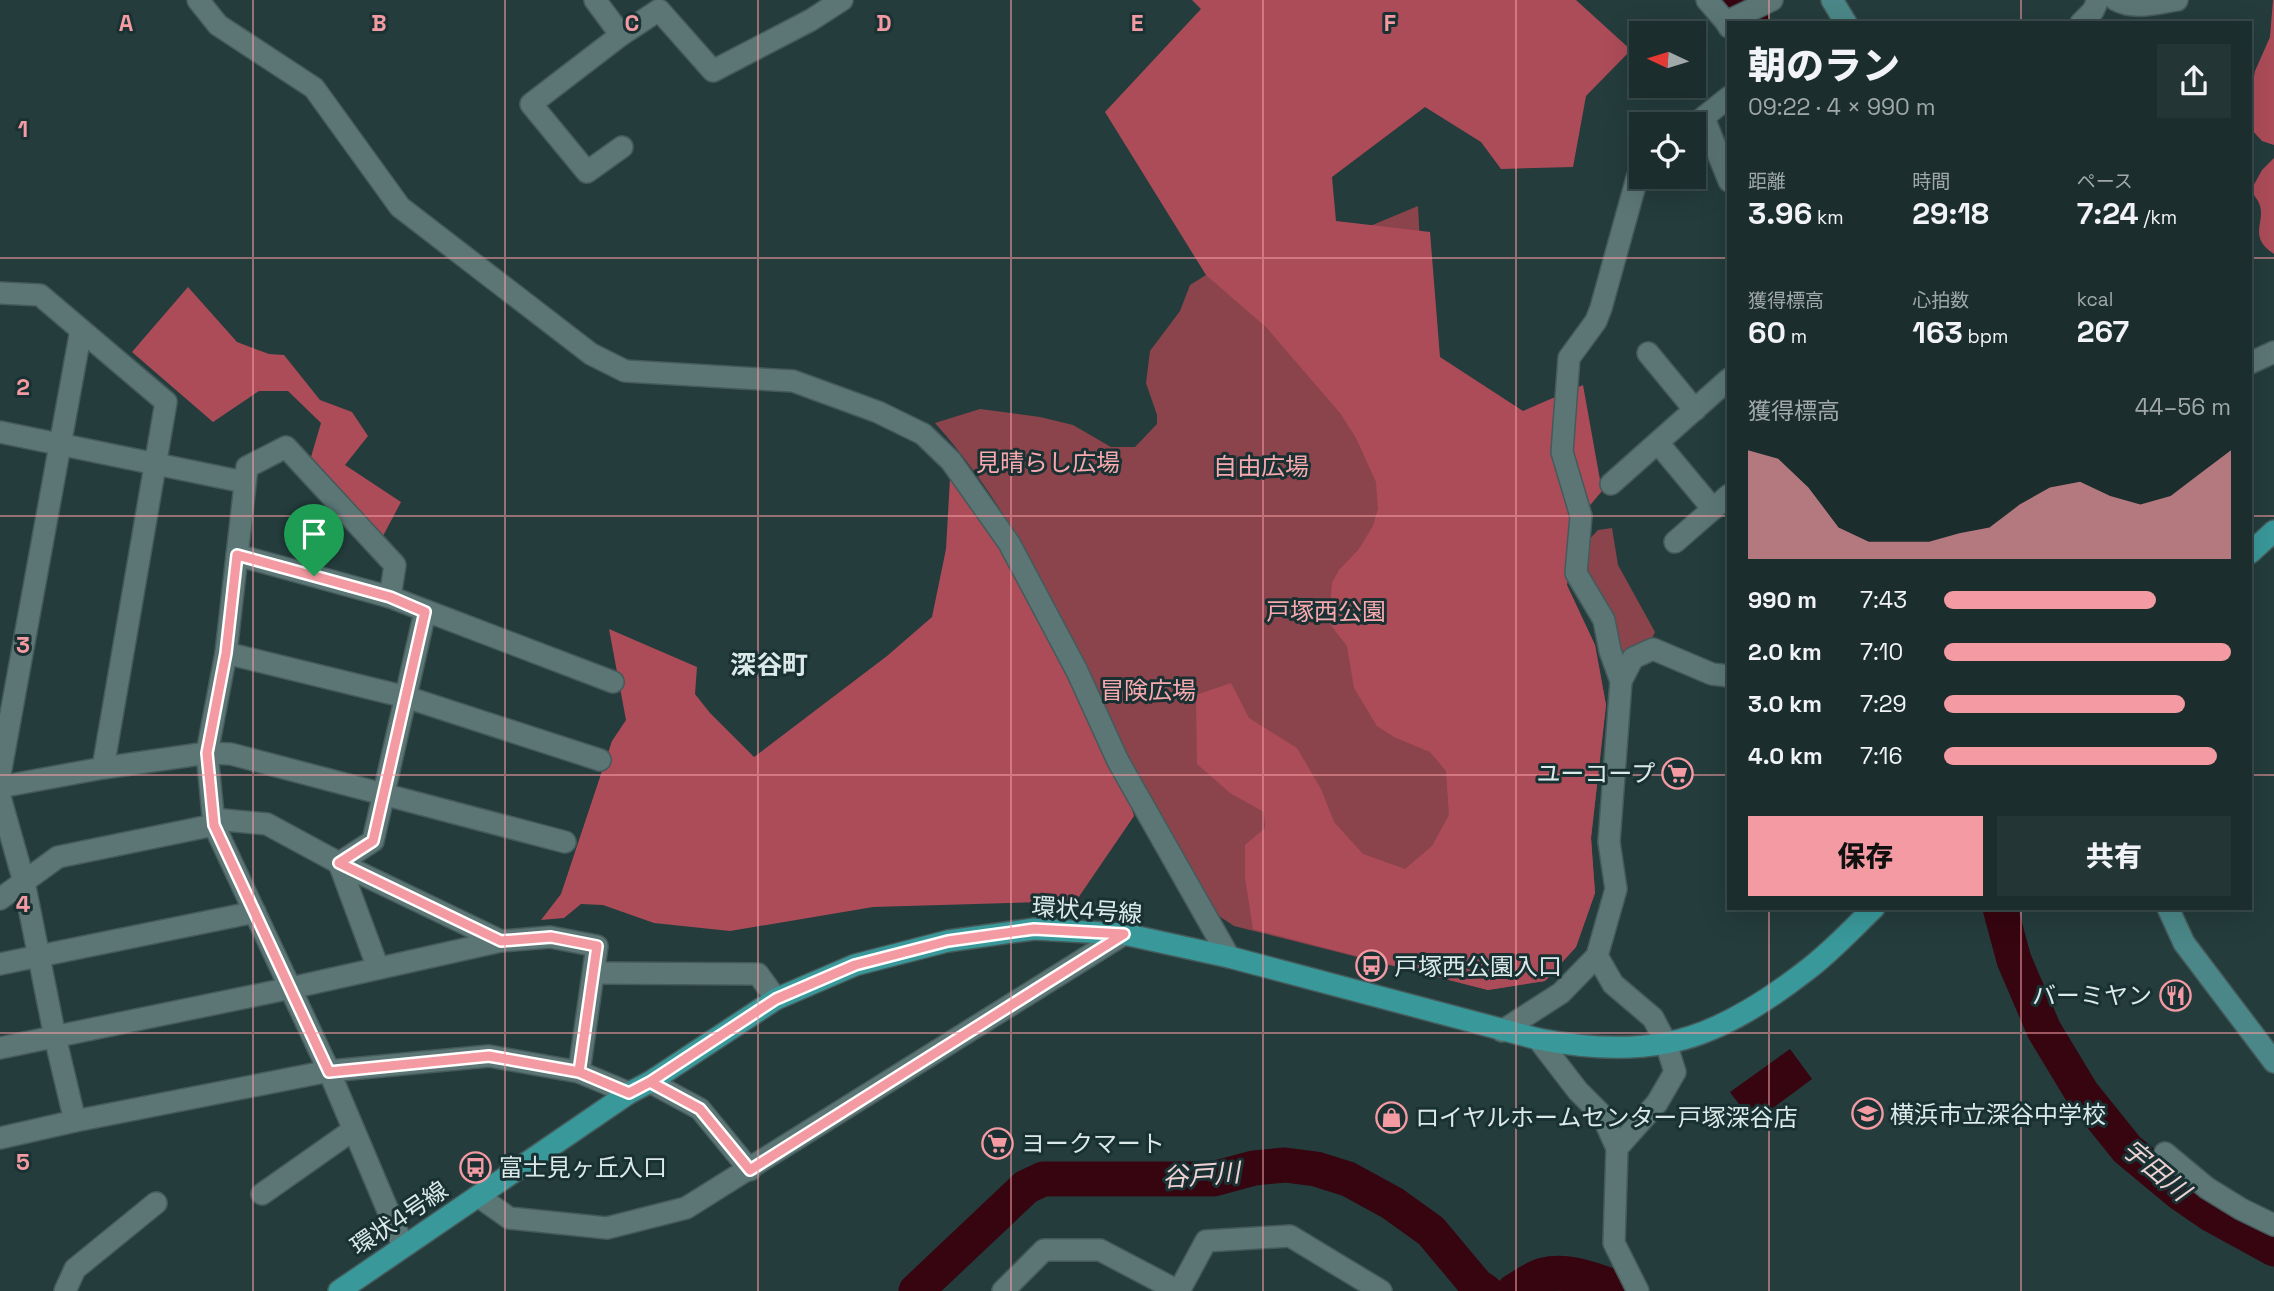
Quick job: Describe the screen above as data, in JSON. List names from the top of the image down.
{
  "streets": {
    "main road": ["環状4号線"]
  },
  "districts": ["深谷町"],
  "water": ["宇田川", "谷戸川"],
  "parks": [
    "見晴らし広場",
    "自由広場",
    "戸塚西公園",
    "冒険広場"
  ],
  "places": {
    "supermarket": ["ユーコープ", "ヨークマート"],
    "bus stop": ["戸塚西公園入口", "富士見ヶ丘入口"],
    "restaurant": ["バーミヤン"],
    "school or university": ["横浜市立深谷中学校"],
    "shop": ["ロイヤルホームセンター戸塚深谷店"]
  },
  "north": "left",
  "page": {
    "heading": ["朝のラン", "09:22 · 4 × 990 m"],
    "stats": [
      ["距離", "3.96 km"],
      ["時間", "29:18"],
      ["ペース", "7:24 /km"],
      ["獲得標高", "60 m"],
      ["心拍数", "163 bpm"],
      ["kcal", "267"]
    ],
    "chart": ["獲得標高", "44–56 m"],
    "list": [
      {
        "name": "990 m",
        "note": "7:43"
      },
      {
        "name": "2.0 km",
        "note": "7:10"
      },
      {
        "name": "3.0 km",
        "note": "7:29"
      },
      {
        "name": "4.0 km",
        "note": "7:16"
      }
    ],
    "buttons": ["保存", "共有"]
  },
  "grid": {
    "columns": [
      "A",
      "B",
      "C",
      "D",
      "E",
      "F"
    ],
    "rows": [
      "1",
      "2",
      "3",
      "4",
      "5"
    ]
  }
}
